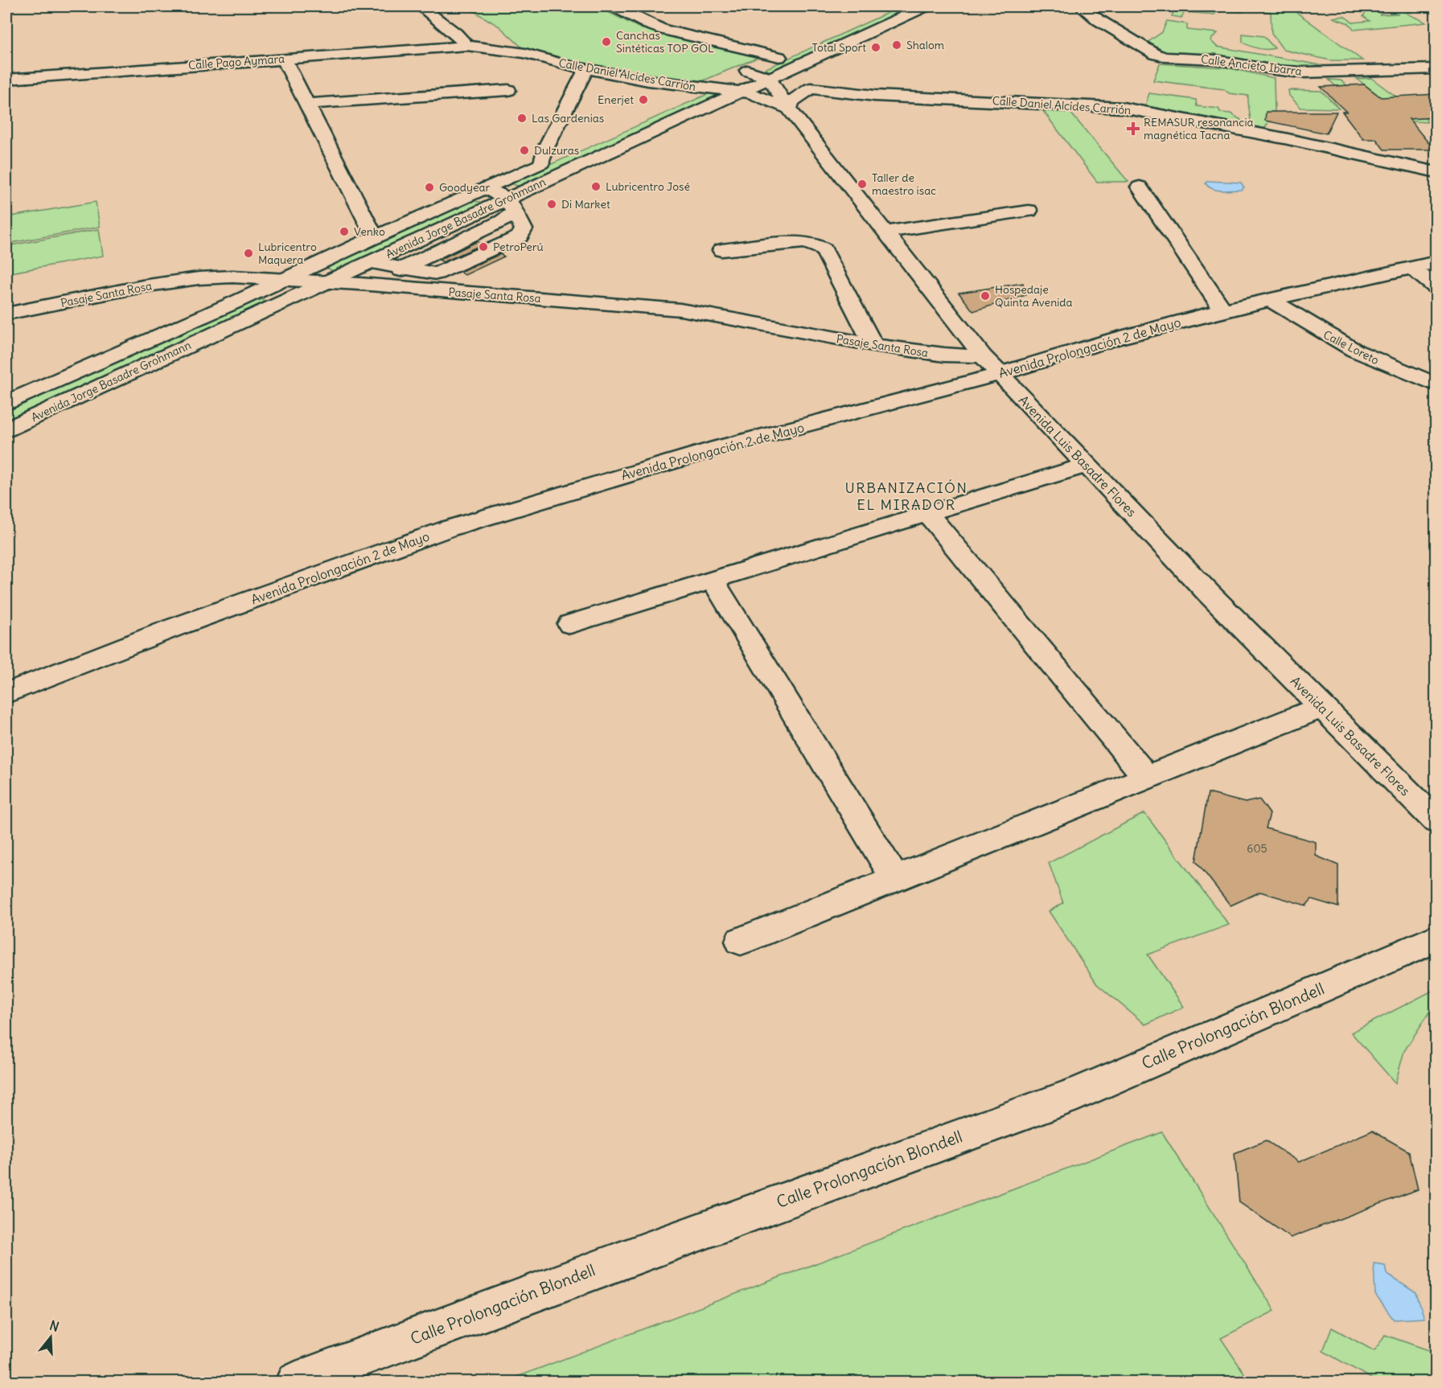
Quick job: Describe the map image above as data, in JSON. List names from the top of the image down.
{
  "streets": {
    "main road": [
      "Calle Pago Aymara",
      "Calle Ancieto Ibarra",
      "Calle Daniel Alcídes Carrión",
      "Avenida Jorge Basadre Grohmann",
      "Pasaje Santa Rosa",
      "Avenida Prolongación 2 de Mayo",
      "Calle Loreto",
      "Avenida Luis Basadre Flores",
      "Calle Prolongación Blondell"
    ]
  },
  "crossings": [
    ["Calle Pago Aymara", "Calle Daniel Alcídes Carrión"],
    ["Calle Daniel Alcídes Carrión", "Avenida Jorge Basadre Grohmann"],
    ["Calle Daniel Alcídes Carrión", "Avenida Luis Basadre Flores"],
    ["Avenida Jorge Basadre Grohmann", "Pasaje Santa Rosa"],
    ["Avenida Jorge Basadre Grohmann", "Avenida Luis Basadre Flores"],
    ["Pasaje Santa Rosa", "Avenida Luis Basadre Flores"],
    ["Avenida Prolongación 2 de Mayo", "Calle Loreto"],
    ["Avenida Prolongación 2 de Mayo", "Avenida Luis Basadre Flores"]
  ],
  "districts": ["URBANIZACIÓN EL MIRADOR"],
  "places": {
    "other": [
      "Canchas Sintéticas TOP GOL",
      "Shalom",
      "Total Sport",
      "Enerjet",
      "Las Gardenias",
      "Dulzuras",
      "Taller de maestro isac",
      "Lubricentro José",
      "Goodyear",
      "Di Market",
      "Venko",
      "PetroPerú",
      "Lubricentro Maquera",
      "Hospedaje Quinta Avenida"
    ],
    "health": ["REMASUR resonancia magnética Tacna"]
  },
  "house_numbers": ["605"],
  "north": "top"
}
